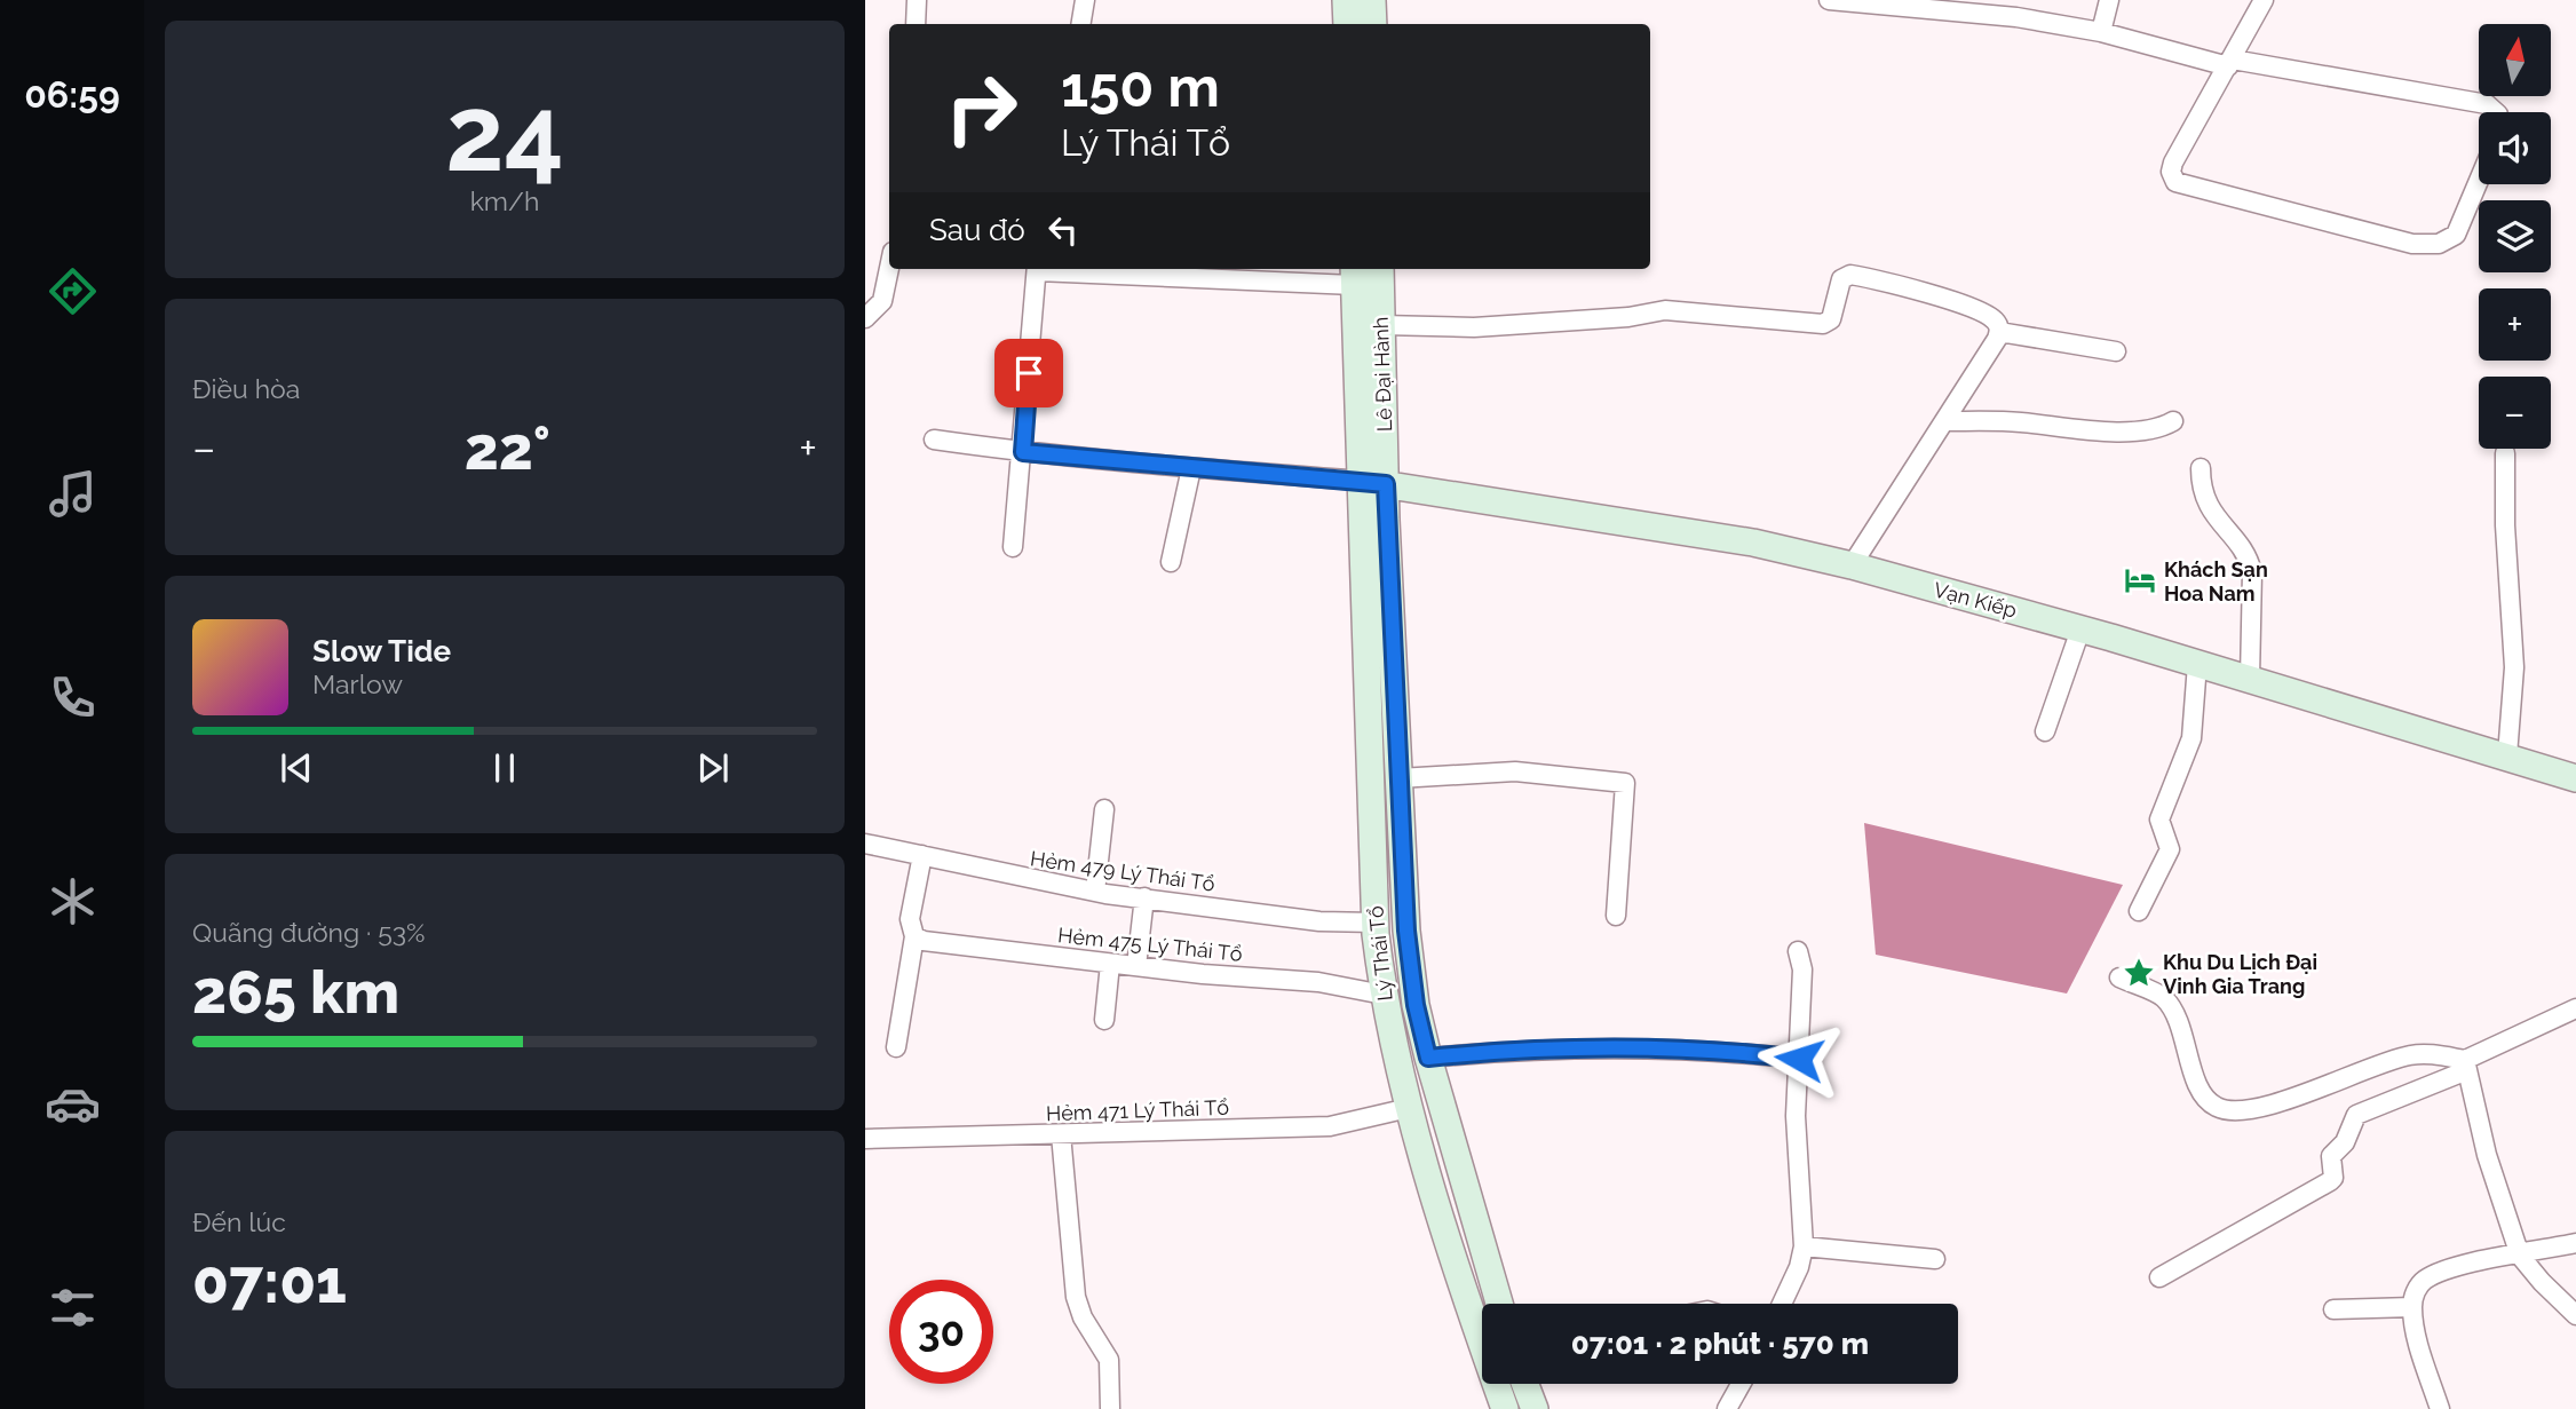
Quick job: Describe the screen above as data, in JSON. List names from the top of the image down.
{
  "streets": {
    "main road": ["Lê Đại Hành", "Vạn Kiếp", "Lý Thái Tổ"],
    "street": ["Hẻm 479 Lý Thái Tổ", "Hẻm 475 Lý Thái Tổ", "Hẻm 471 Lý Thái Tổ"]
  },
  "crossings": [
    ["Lê Đại Hành", "Vạn Kiếp"],
    ["Lê Đại Hành", "Lý Thái Tổ"],
    ["Vạn Kiếp", "Lý Thái Tổ"],
    ["Hẻm 479 Lý Thái Tổ", "Lý Thái Tổ"],
    ["Hẻm 475 Lý Thái Tổ", "Lý Thái Tổ"],
    ["Lý Thái Tổ", "Hẻm 471 Lý Thái Tổ"]
  ],
  "places": {
    "hotel": ["Khách Sạn Hoa Nam"],
    "place": ["Khu Du Lịch Đại Vinh Gia Trang"]
  },
  "north": "top",
  "page": {
    "tabs": "06:59",
    "tile": [
      ["24", "km/h"],
      "Điều hòa",
      ["Quãng đường · 53%", "265 km"],
      ["Đến lúc", "07:01"]
    ],
    "map_buttons": ["+", "−"],
    "turn": ["150 m", "Lý Thái Tổ"],
    "then": "Sau đó",
    "heat": ["−", "22°", "+"],
    "song": ["Slow Tide", "Marlow"],
    "limit": "30",
    "trip": "07:01 · 2 phút · 570 m"
  }
}
